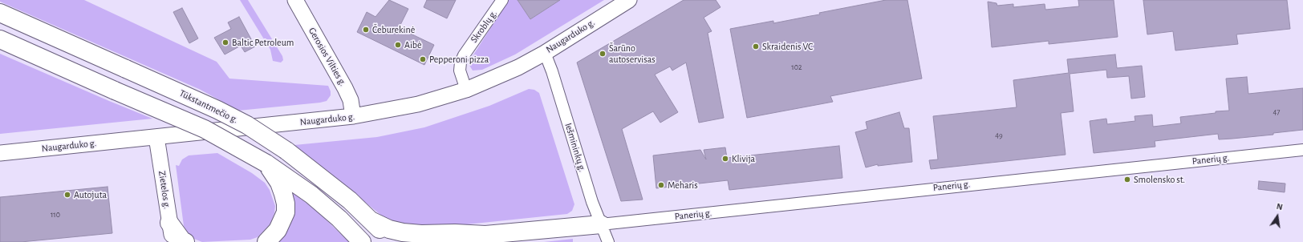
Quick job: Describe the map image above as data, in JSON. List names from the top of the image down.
{
  "streets": {
    "highway": ["Tūkstantmečio g."],
    "main road": ["Naugarduko g.", "Gerosios Vilties g.", "Zietelos g."],
    "street": ["Skroblų g.", "Iešmininkų g.", "Panerių g."]
  },
  "crossings": [
    ["Skroblų g.", "Naugarduko g."],
    ["Naugarduko g.", "Gerosios Vilties g."],
    ["Naugarduko g.", "Iešmininkų g."],
    ["Naugarduko g.", "Zietelos g."],
    ["Iešmininkų g.", "Panerių g."]
  ],
  "places": [
    "Čeburekinė",
    "Baltic Petroleum",
    "Aibė",
    "Skraidenis VC",
    "Šarūno autoservisas",
    "Pepperoni pizza",
    "Klivija",
    "Smolensko st.",
    "Meharis",
    "Autojuta"
  ],
  "house_numbers": [
    "102",
    "47",
    "49",
    "110"
  ],
  "north": "top"
}
